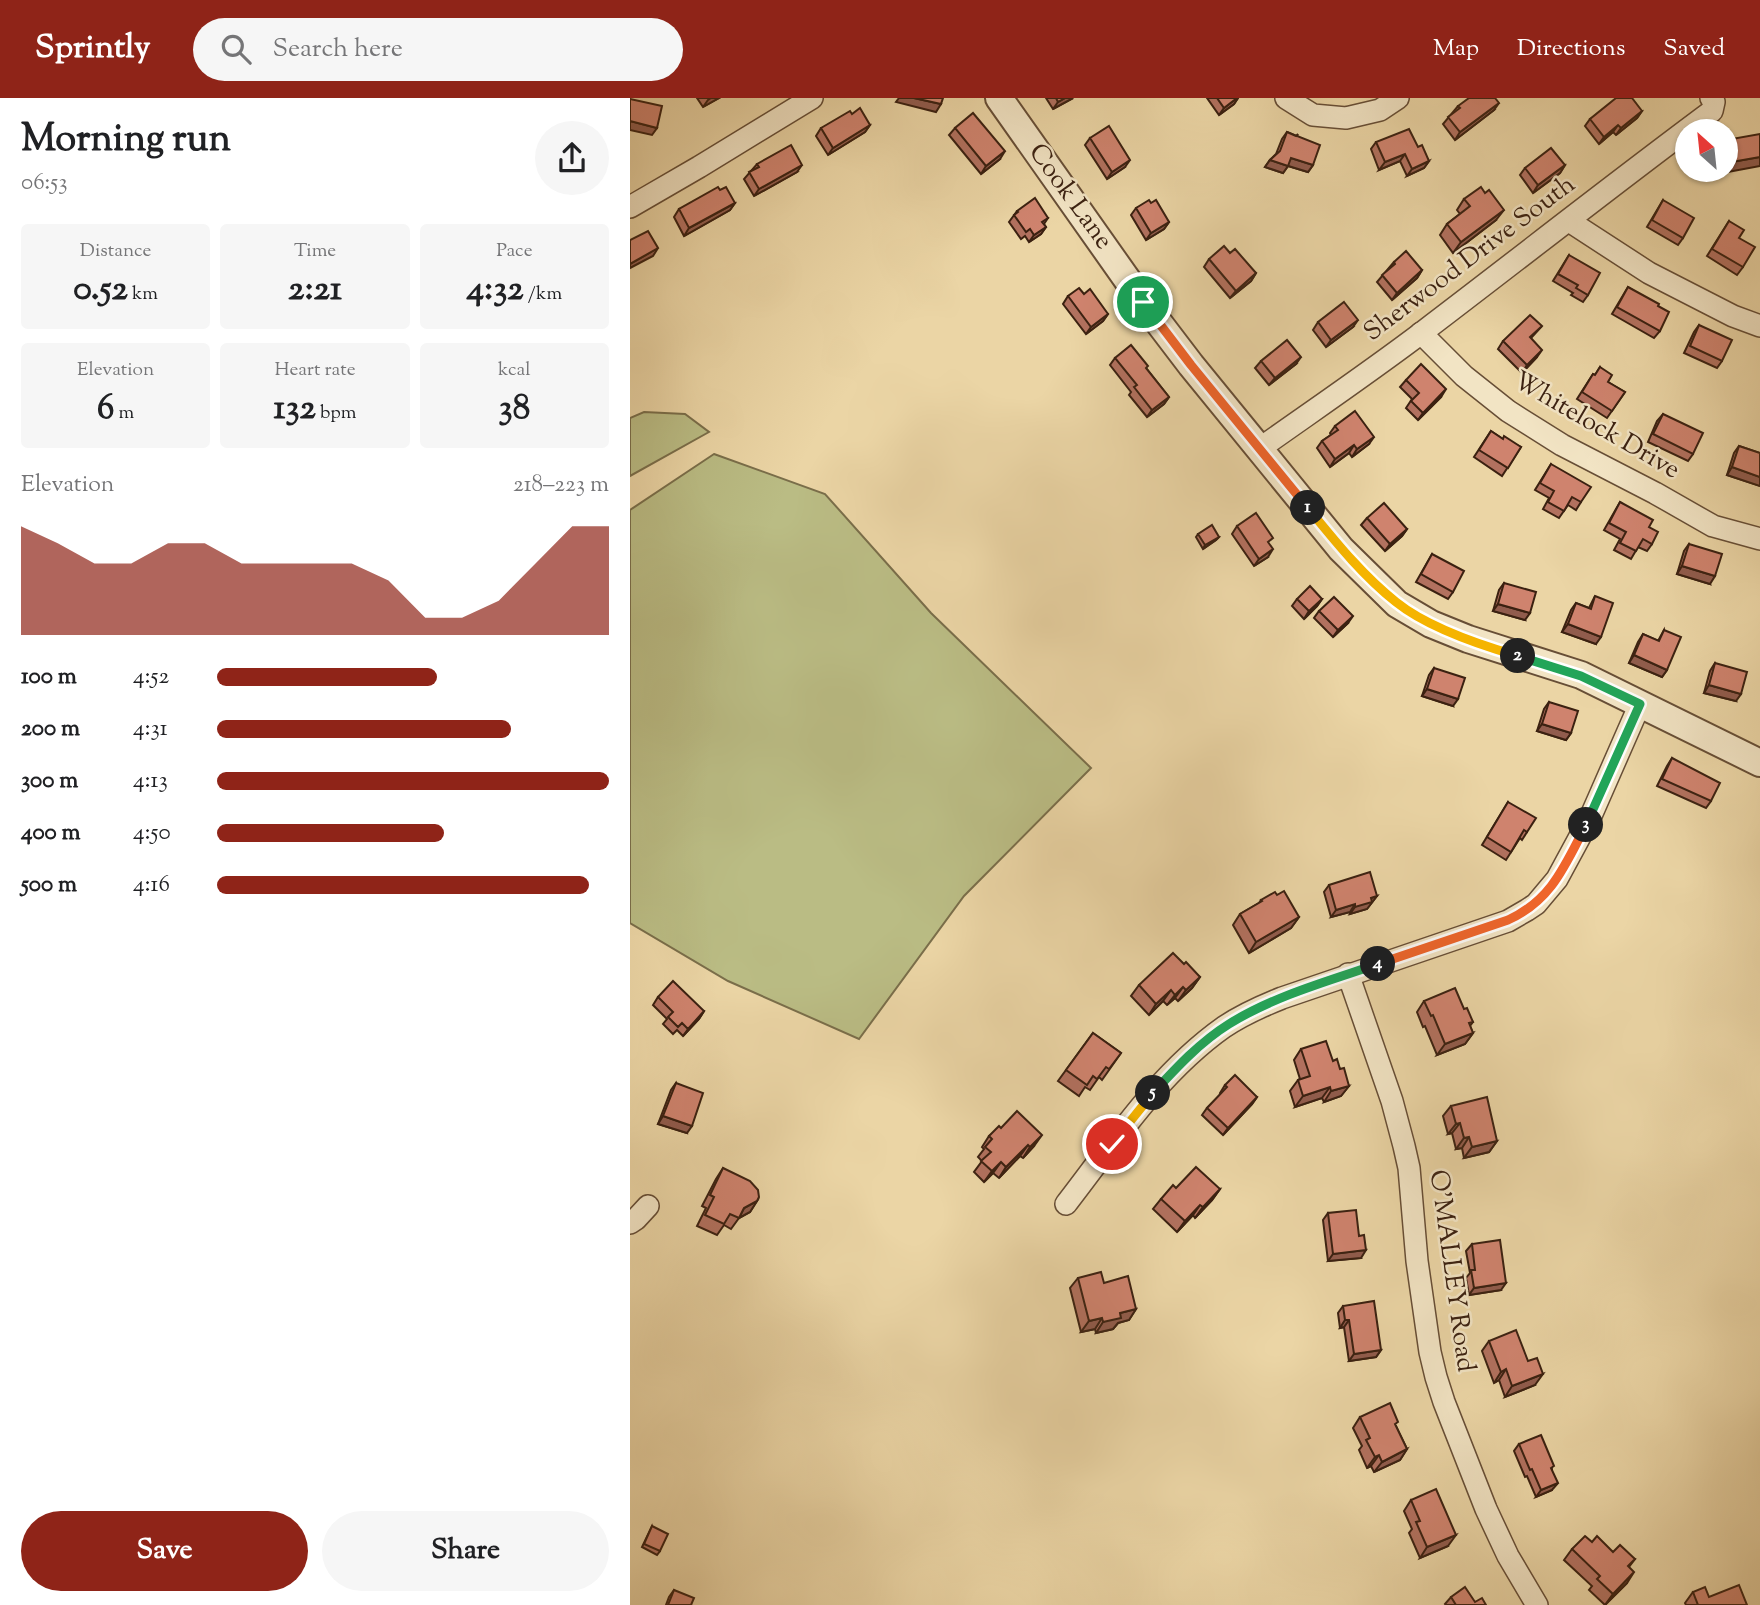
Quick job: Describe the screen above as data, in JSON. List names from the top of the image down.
{
  "streets": {
    "street": [
      "Cook Lane",
      "Sherwood Drive South",
      "Whitelock Drive",
      "O'MALLEY Road"
    ]
  },
  "crossings": [
    ["Cook Lane", "Sherwood Drive South"],
    ["Sherwood Drive South", "Whitelock Drive"]
  ],
  "north": "top left",
  "page": {
    "header": "Sprintly",
    "search": "Search here",
    "nav": ["Map", "Directions", "Saved"],
    "heading": ["Morning run", "06:53"],
    "stats": [
      ["Distance", "0.52 km"],
      ["Time", "2:21"],
      ["Pace", "4:32 /km"],
      ["Elevation", "6 m"],
      ["Heart rate", "132 bpm"],
      ["kcal", "38"]
    ],
    "chart": ["Elevation", "218–223 m"],
    "pins": [
      "1",
      "2",
      "3",
      "4",
      "5"
    ],
    "list": [
      {
        "name": "100 m",
        "note": "4:52"
      },
      {
        "name": "200 m",
        "note": "4:31"
      },
      {
        "name": "300 m",
        "note": "4:13"
      },
      {
        "name": "400 m",
        "note": "4:50"
      },
      {
        "name": "500 m",
        "note": "4:16"
      }
    ],
    "buttons": ["Save", "Share"]
  }
}
